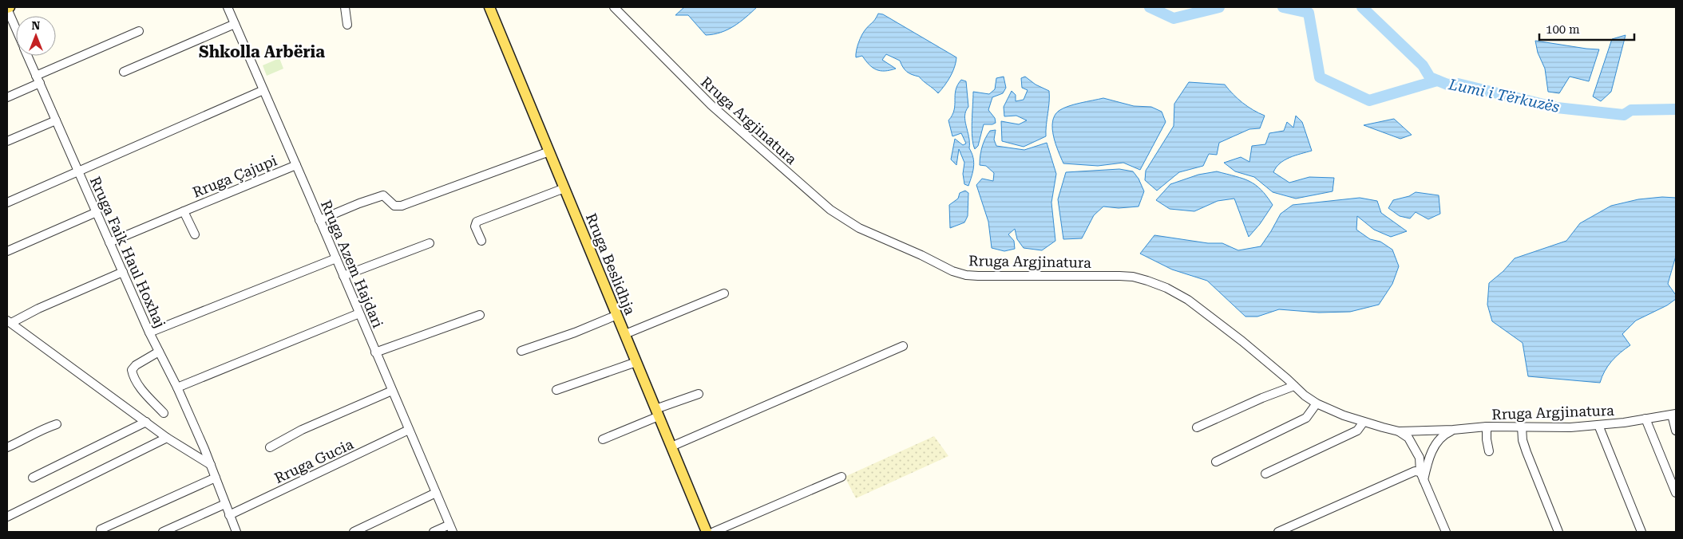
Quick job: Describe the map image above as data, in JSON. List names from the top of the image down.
{
  "streets": {
    "main road": ["Rruga Beslidhja"],
    "street": [
      "Rruga Argjinatura",
      "Rruga Çajupi",
      "Rruga Faik Haul Hoxhaj",
      "Rruga Azem Hajdari",
      "Rruga Gucia"
    ]
  },
  "crossings": [
    ["Rruga Çajupi", "Rruga Faik Haul Hoxhaj"],
    ["Rruga Çajupi", "Rruga Azem Hajdari"],
    ["Rruga Faik Haul Hoxhaj", "Rruga Gucia"],
    ["Rruga Azem Hajdari", "Rruga Gucia"]
  ],
  "districts": ["Shkolla Arbëria"],
  "water": ["Lumi i Tërkuzës"],
  "scale_bar": "100 m",
  "north": "top"
}
